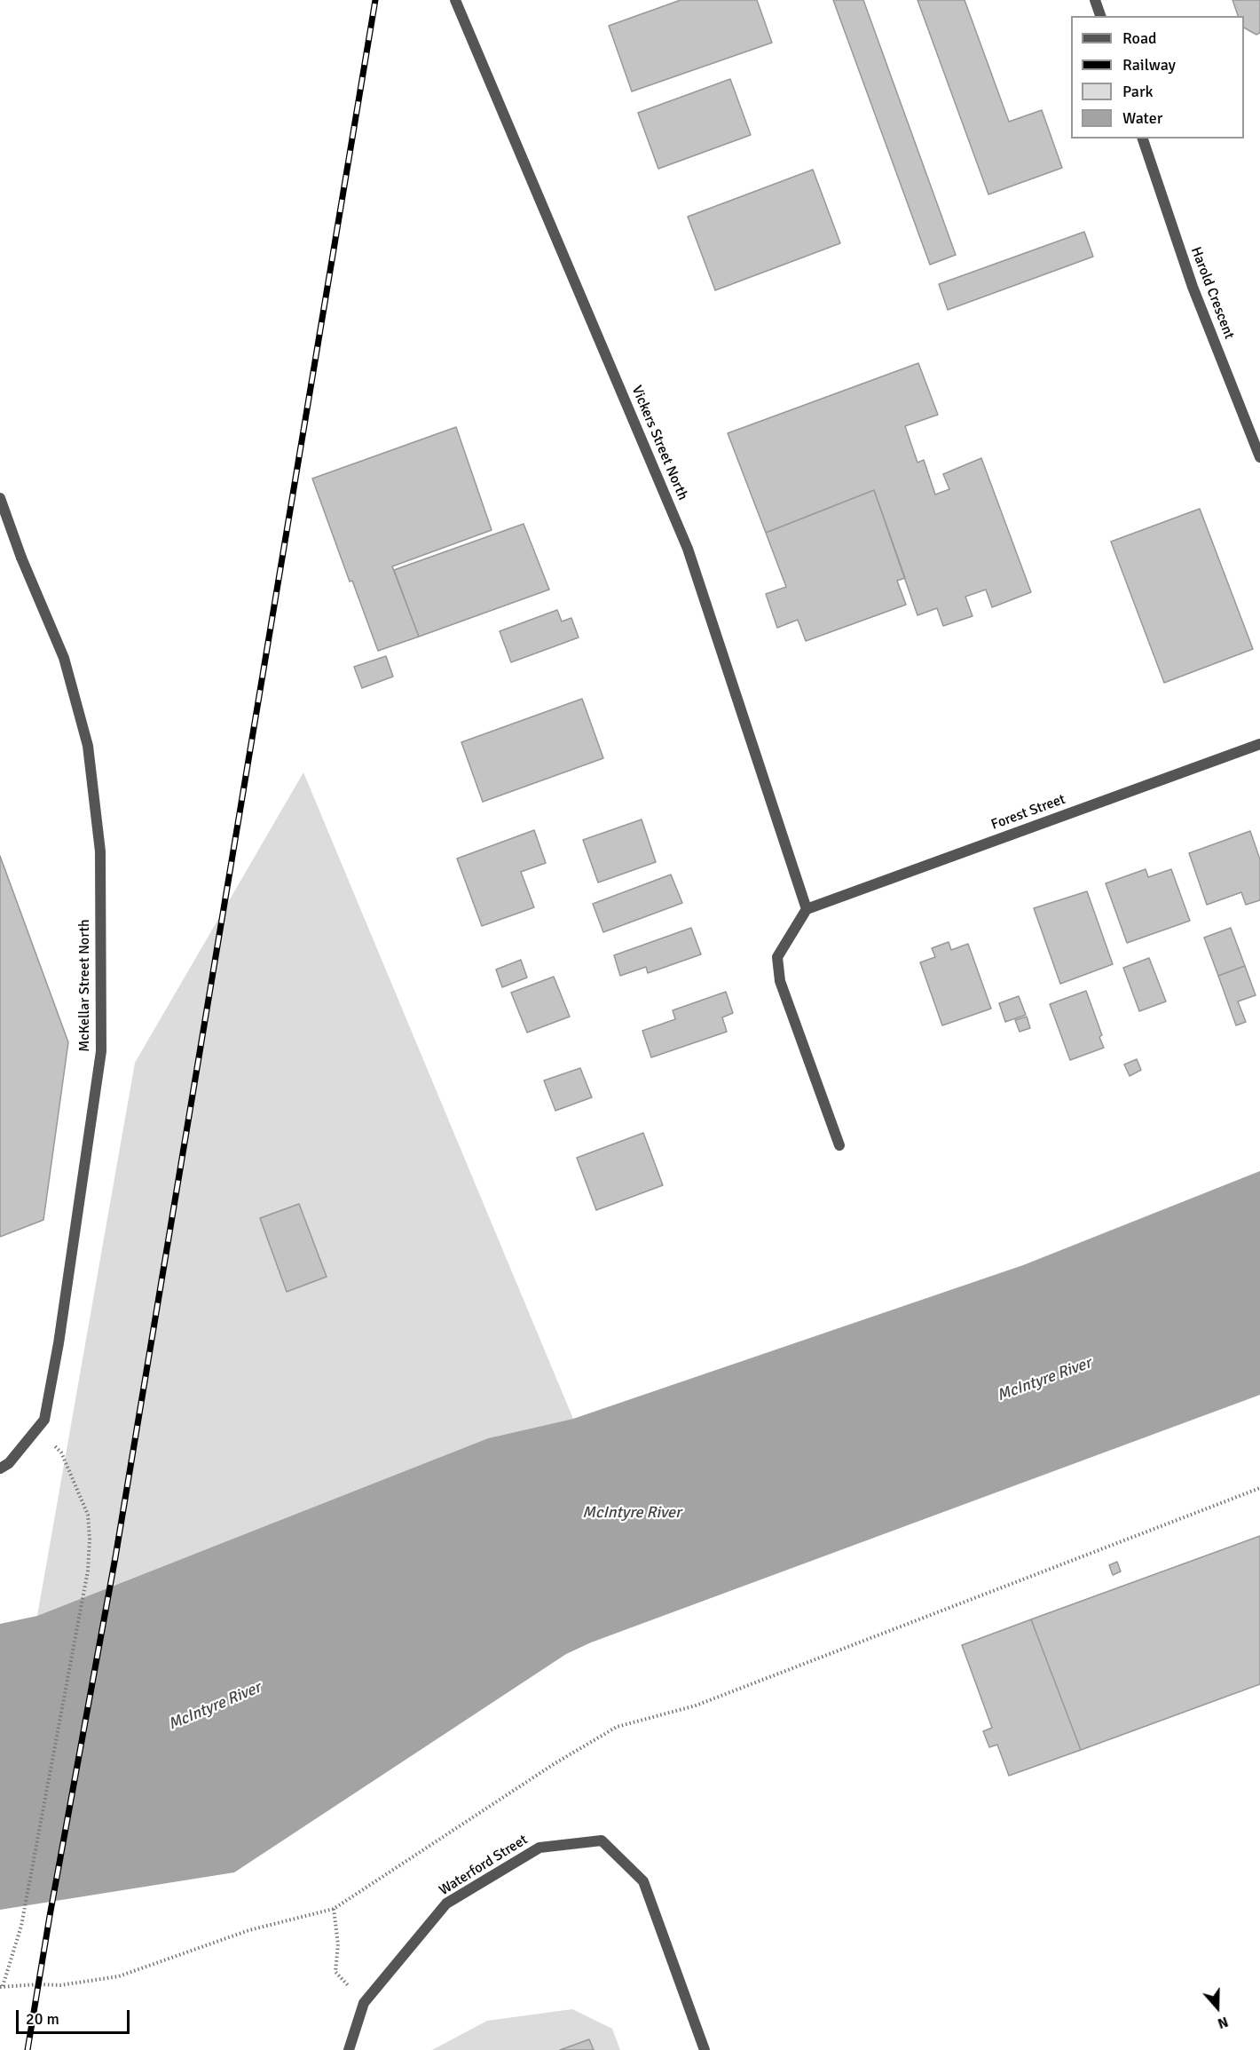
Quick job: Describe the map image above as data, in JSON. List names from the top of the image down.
{
  "streets": {
    "street": [
      "Harold Crescent",
      "Vickers Street North",
      "Forest Street",
      "McKellar Street North",
      "Waterford Street"
    ]
  },
  "crossings": [
    ["Vickers Street North", "Forest Street"]
  ],
  "water": ["McIntyre River"],
  "legend": [
    "Road",
    "Railway",
    "Park",
    "Water"
  ],
  "scale_bar": "20 m",
  "north": "bottom"
}
